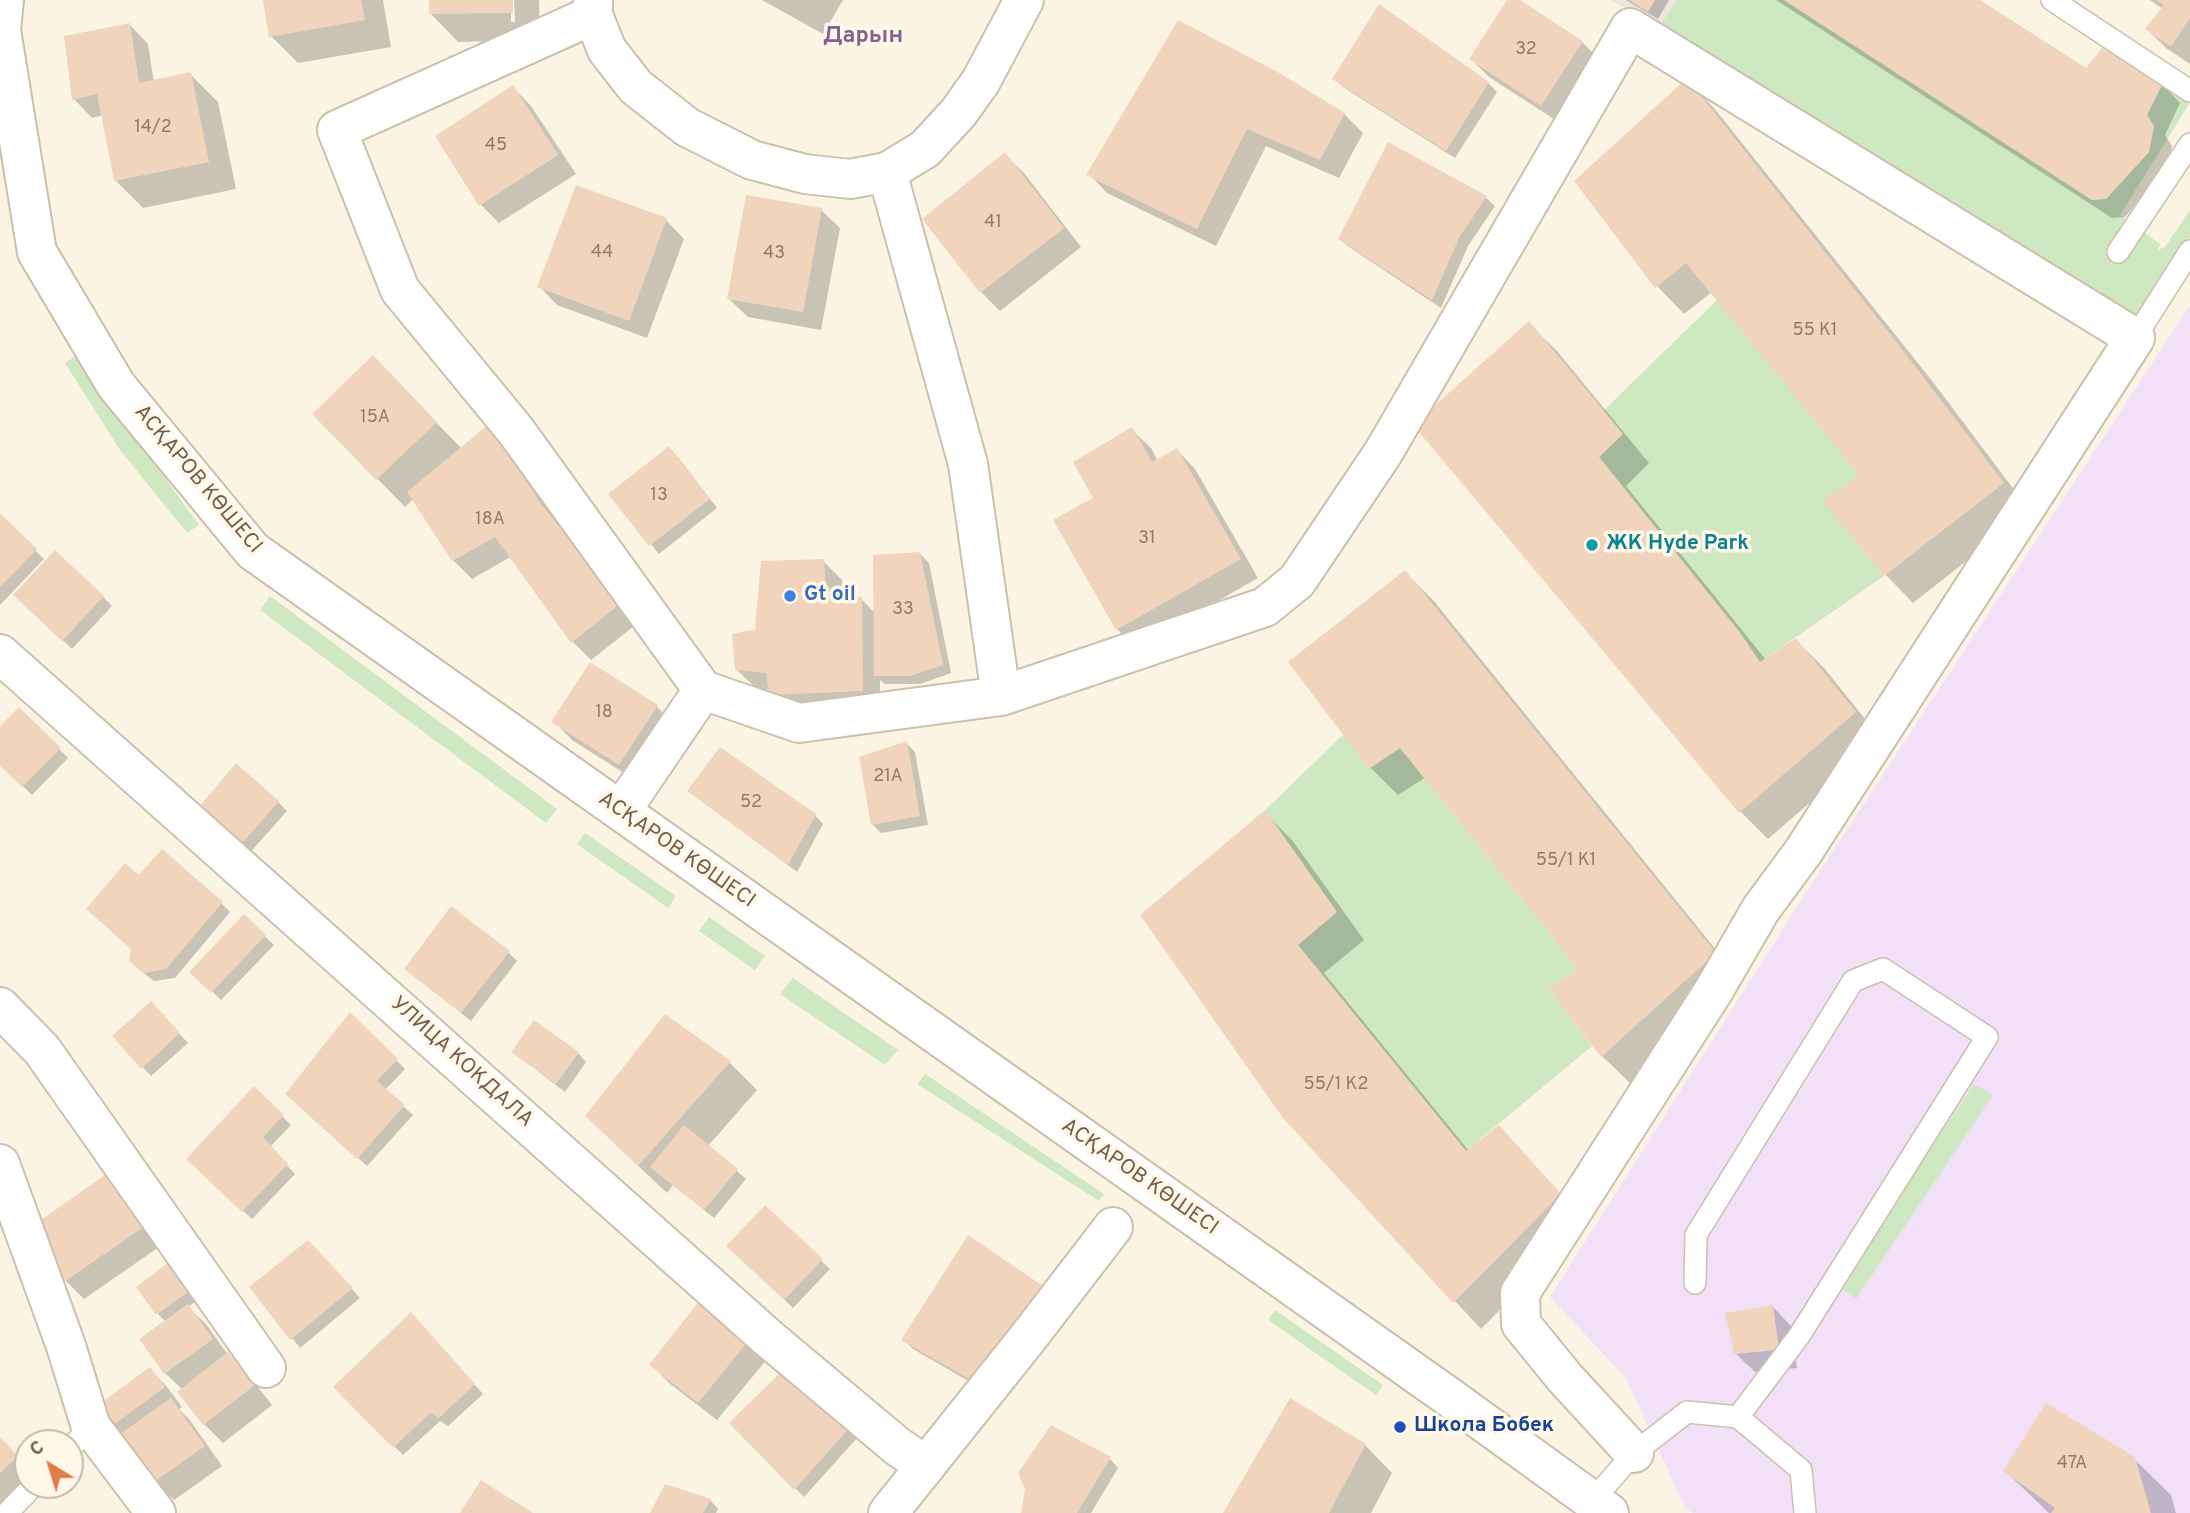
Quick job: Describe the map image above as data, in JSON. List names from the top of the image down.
{
  "streets": {
    "street": ["АСҚАРОВ КӨШЕСІ", "УЛИЦА КОКДАЛА"]
  },
  "districts": ["Дарын"],
  "places": ["ЖК Hyde Park", "Gt oil", "Школа Бобек"],
  "house_numbers": [
    "32",
    "14/2",
    "45",
    "41",
    "44",
    "43",
    "55 К1",
    "15А",
    "13",
    "18А",
    "31",
    "33",
    "18",
    "21А",
    "52",
    "55/1 К1",
    "55/1 К2",
    "47А"
  ],
  "north": "top left"
}
